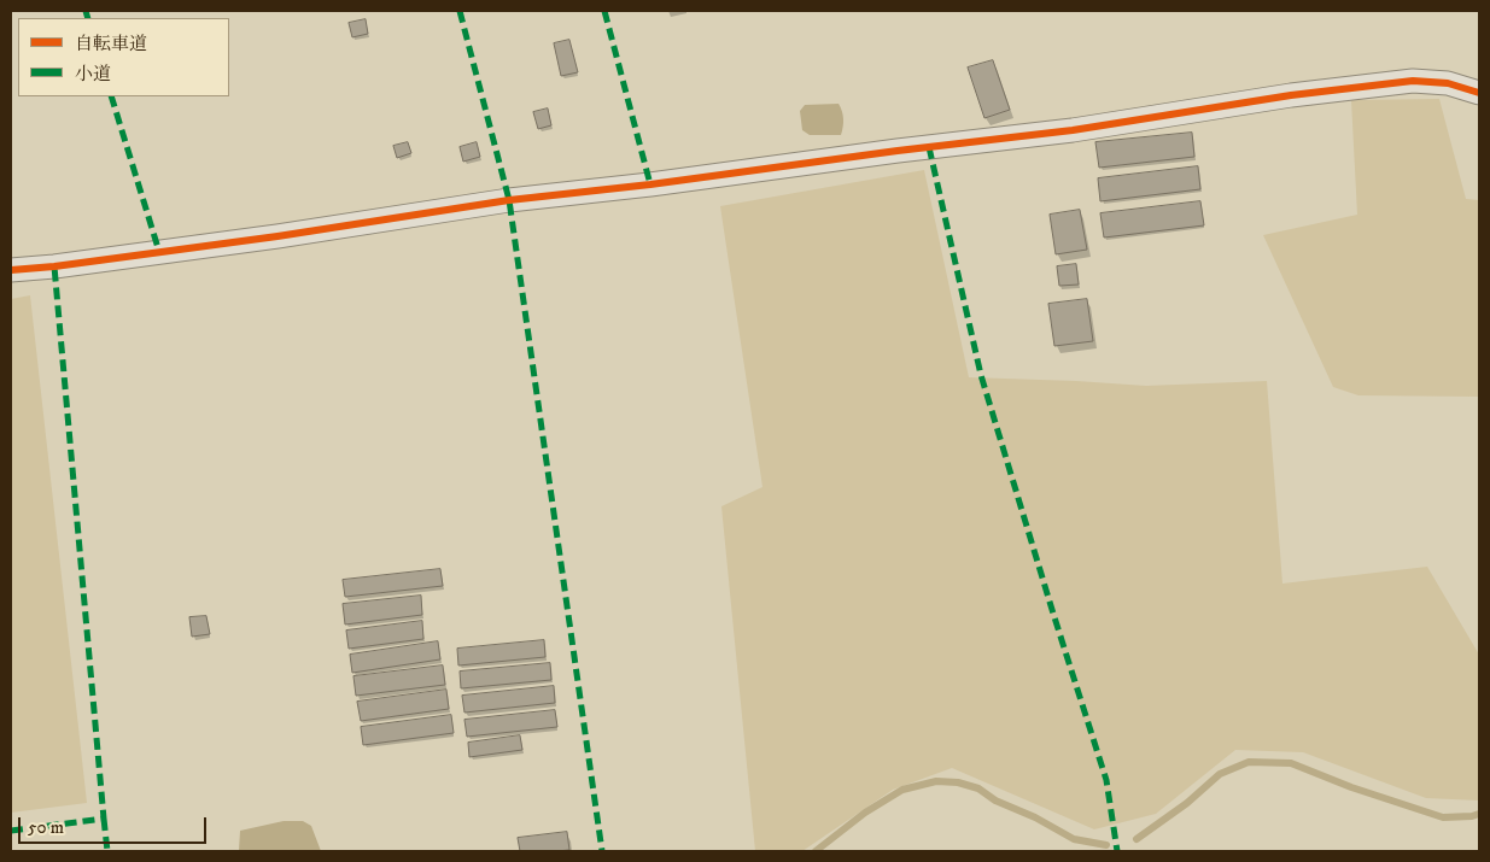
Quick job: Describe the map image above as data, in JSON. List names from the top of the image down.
{
  "legend": ["自転車道", "小道"],
  "scale_bar": "50 m"
}
